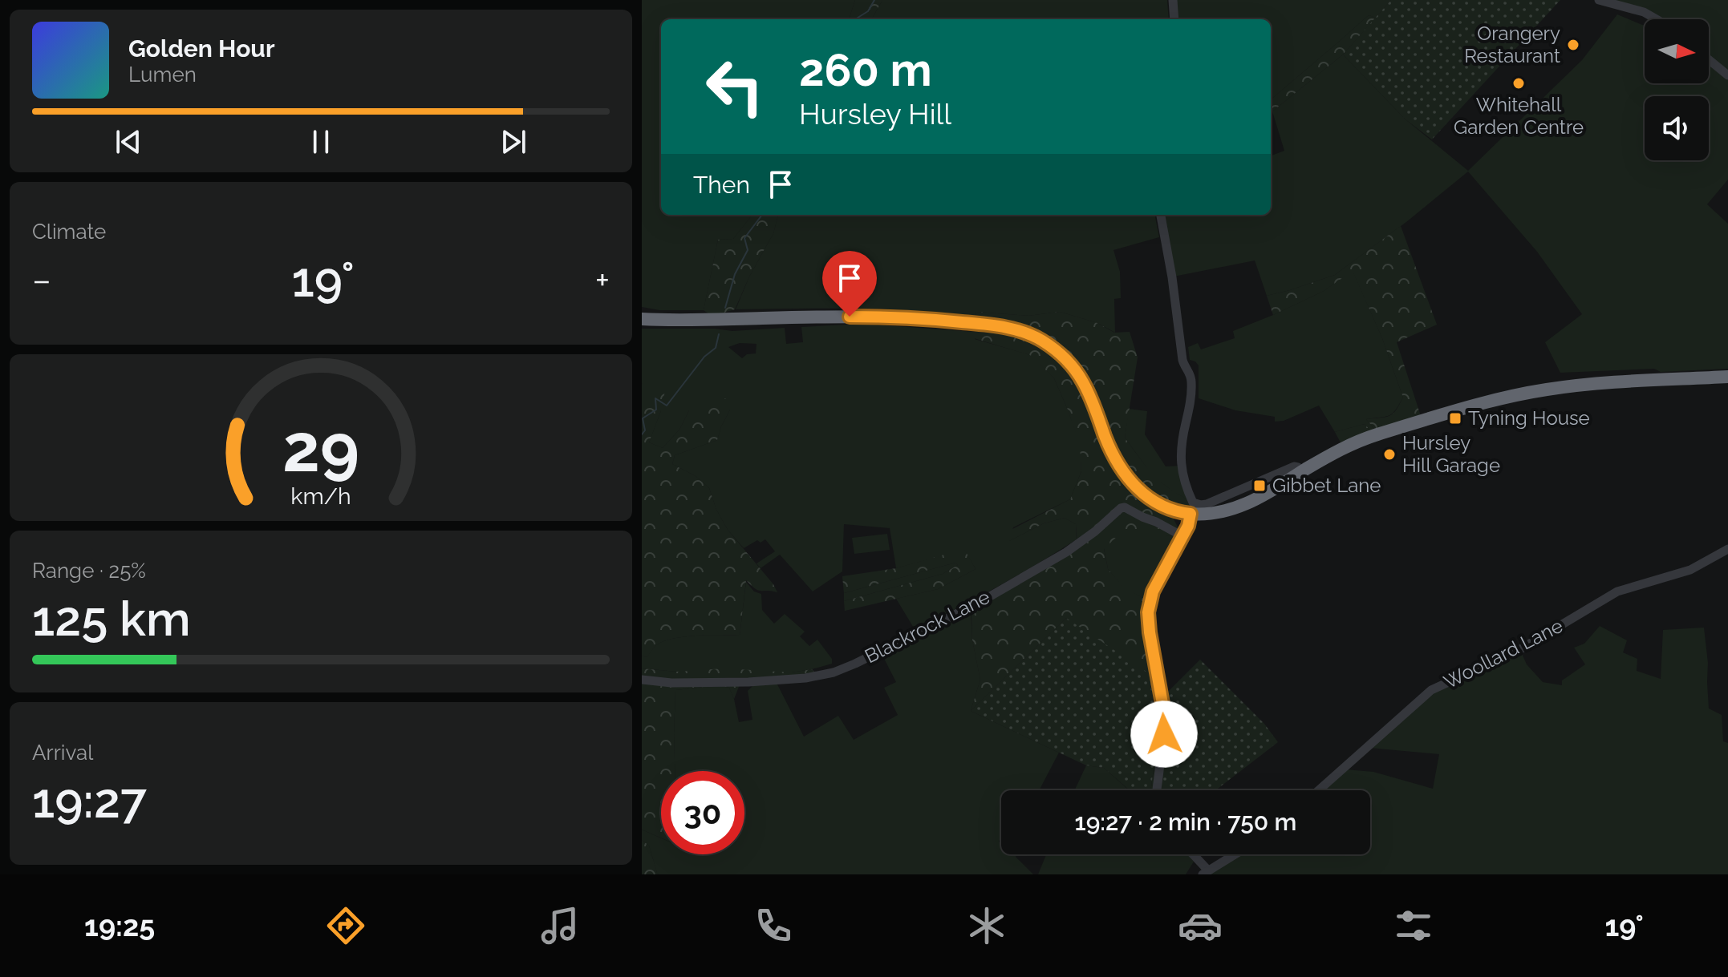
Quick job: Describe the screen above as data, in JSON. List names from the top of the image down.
{
  "streets": {
    "street": ["Blackrock Lane", "Woollard Lane"]
  },
  "places": {
    "other": ["Orangery Restaurant", "Whitehall Garden Centre", "Hursley Hill Garage"],
    "transit": ["Tyning House", "Gibbet Lane"]
  },
  "north": "right",
  "page": {
    "turn": ["260 m", "Hursley Hill"],
    "song": ["Golden Hour", "Lumen"],
    "then": "Then",
    "tile": [
      "Climate",
      ["Range · 25%", "125 km"],
      ["Arrival", "19:27"]
    ],
    "heat": ["−", "19°", "+"],
    "limit": "30",
    "trip": "19:27 · 2 min · 750 m",
    "tabs": ["19:25", "19°"],
    "gauge": ["29", "km/h"]
  }
}
